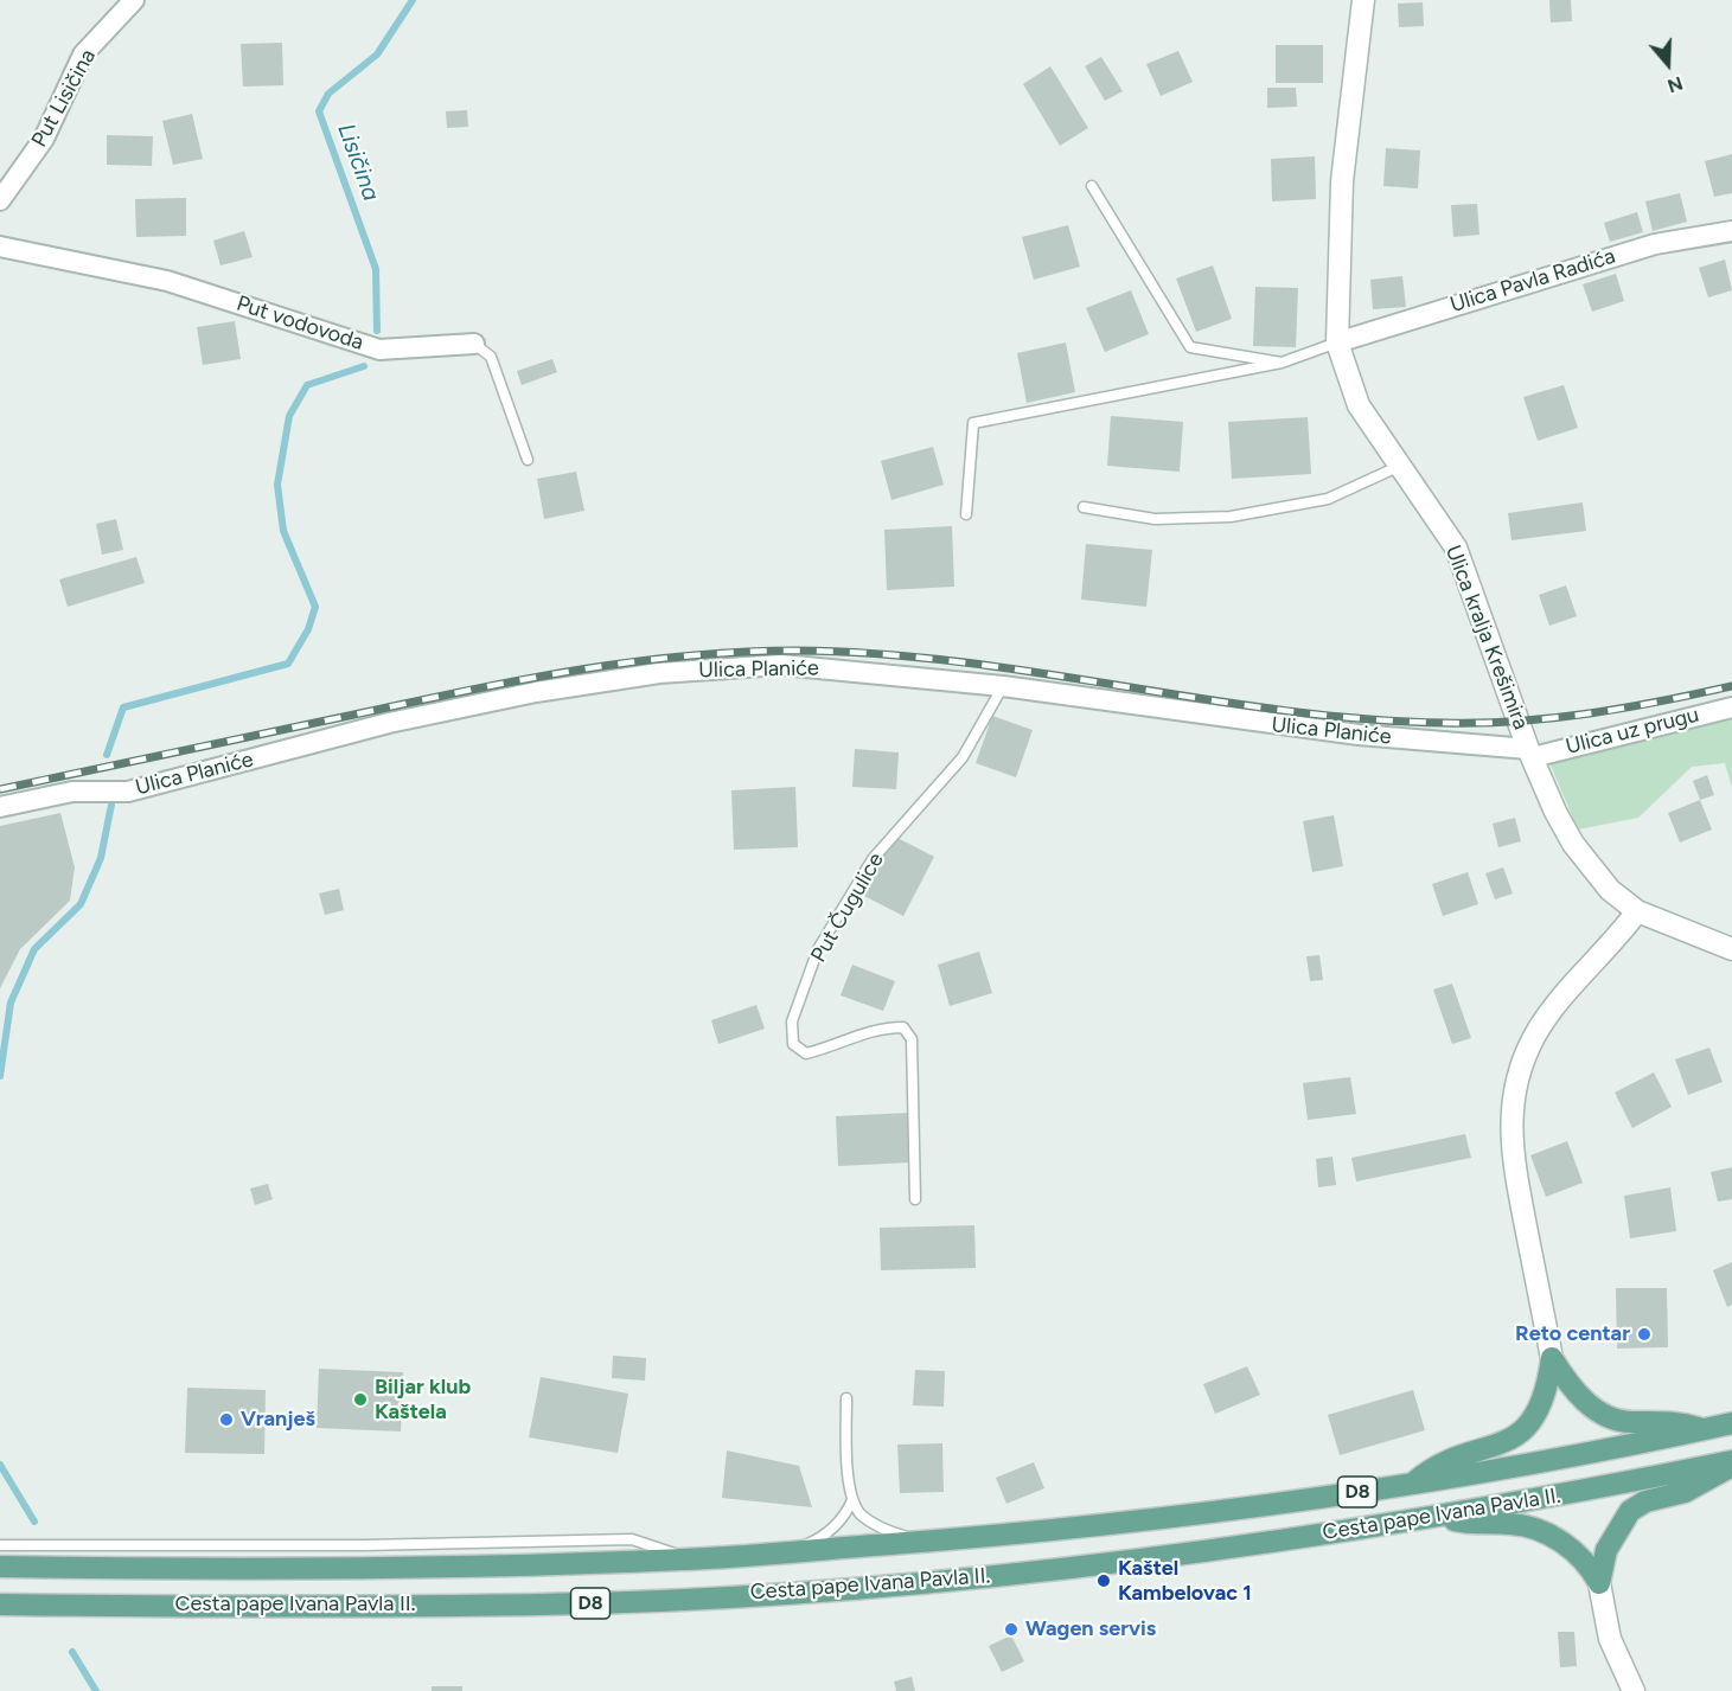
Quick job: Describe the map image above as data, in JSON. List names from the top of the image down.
{
  "streets": {
    "main road": ["D8", "Cesta pape Ivana Pavla II."],
    "street": [
      "Put Lisičina",
      "Ulica Pavla Radića",
      "Put vodovoda",
      "Ulica kralja Krešimira",
      "Ulica Planiće",
      "Ulica uz prugu"
    ],
    "lane": ["Put Čugulice"]
  },
  "crossings": [
    ["Ulica Pavla Radića", "Ulica kralja Krešimira"],
    ["Ulica kralja Krešimira", "Ulica Planiće"],
    ["Ulica kralja Krešimira", "Ulica uz prugu"],
    ["Ulica Planiće", "Ulica uz prugu"],
    ["Ulica Planiće", "Put Čugulice"]
  ],
  "water": ["Lisičina"],
  "places": [
    "Reto centar",
    "Biljar klub Kaštela",
    "Vranješ",
    "Kaštel Kambelovac 1",
    "Wagen servis"
  ],
  "north": "bottom"
}
